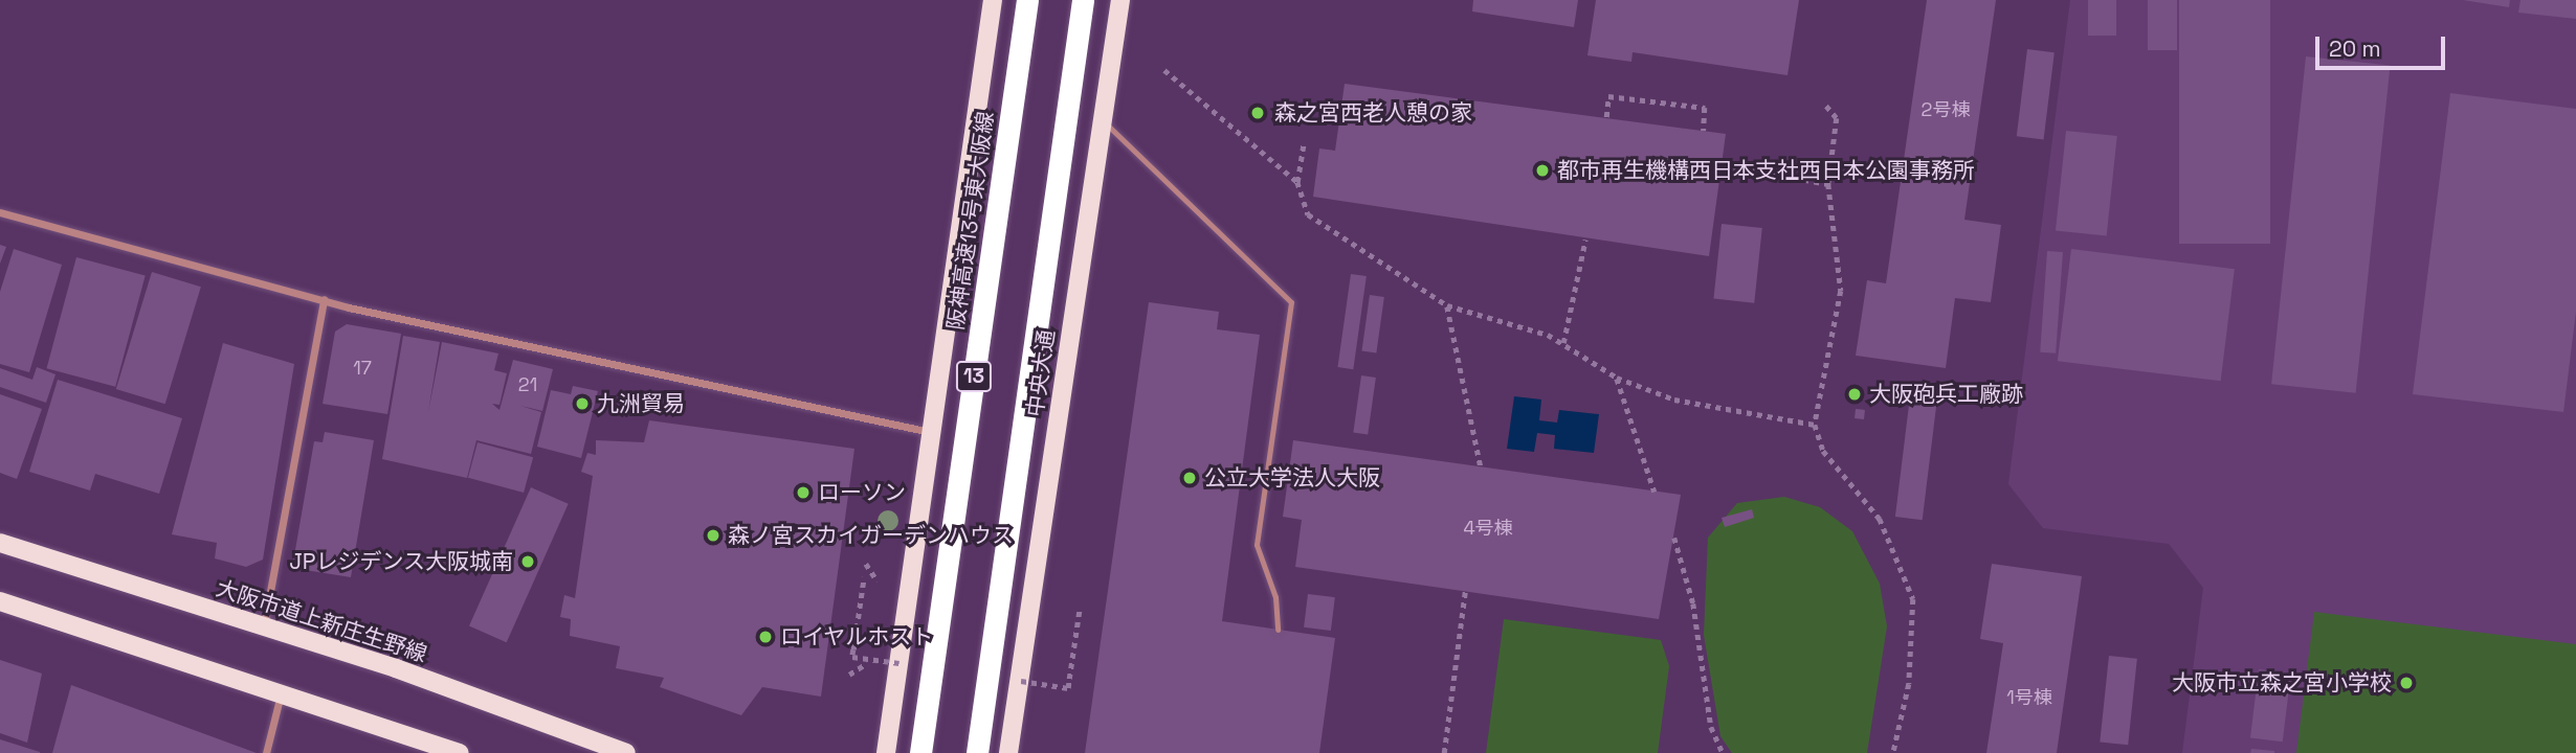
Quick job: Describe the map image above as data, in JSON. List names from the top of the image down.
{
  "streets": {
    "highway": ["阪神高速13号東大阪線", "13"],
    "main road": ["中央大通", "大阪市道上新庄生野線"]
  },
  "places": [
    "森之宮西老人憩の家",
    "都市再生機構西日本支社西日本公園事務所",
    "大阪砲兵工廠跡",
    "九洲貿易",
    "公立大学法人大阪",
    "ローソン",
    "森ノ宮スカイガーデンハウス",
    "JPレジデンス大阪城南",
    "ロイヤルホスト",
    "大阪市立森之宮小学校"
  ],
  "house_numbers": [
    "2号棟",
    "17",
    "21",
    "4号棟",
    "1号棟"
  ],
  "scale_bar": "20 m"
}
